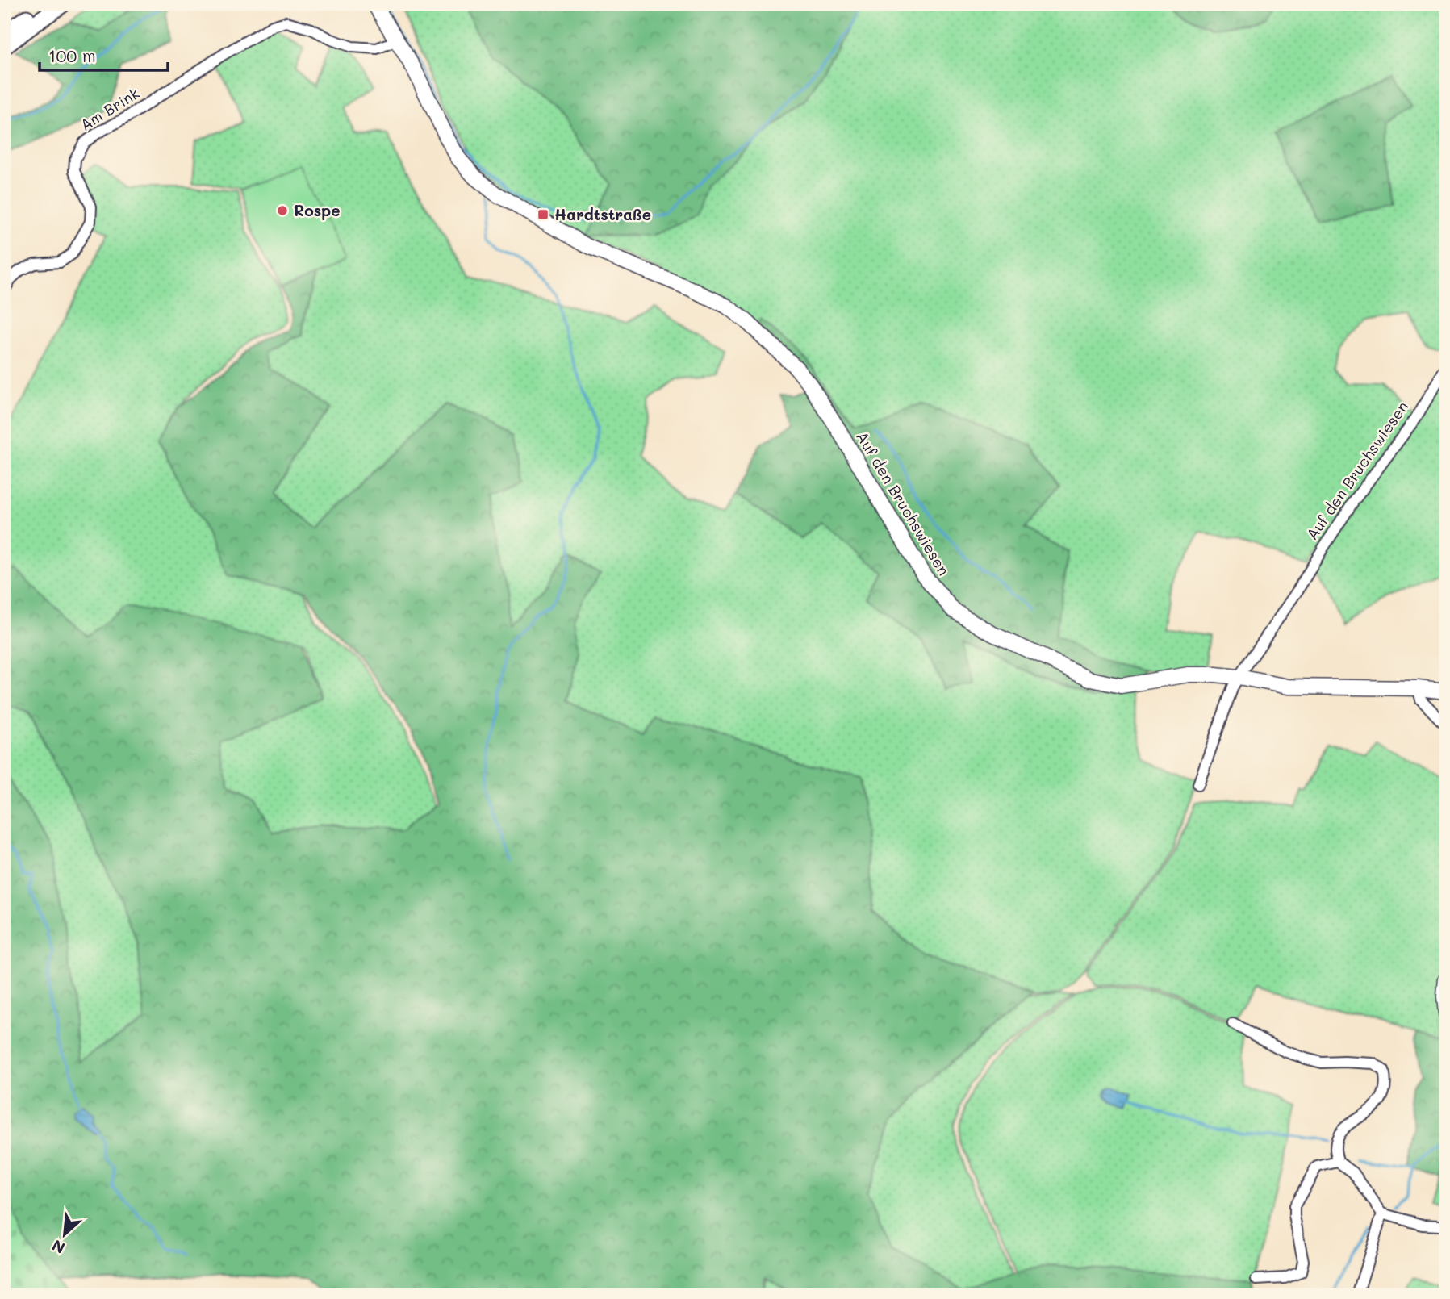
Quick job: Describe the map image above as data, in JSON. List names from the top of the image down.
{
  "streets": {
    "street": ["Am Brink", "Auf den Bruchswiesen"]
  },
  "crossings": [
    ["Am Brink", "Auf den Bruchswiesen"]
  ],
  "places": {
    "other": ["Rospe"],
    "transit": ["Hardtstraße"]
  },
  "scale_bar": "100 m",
  "north": "bottom left"
}
